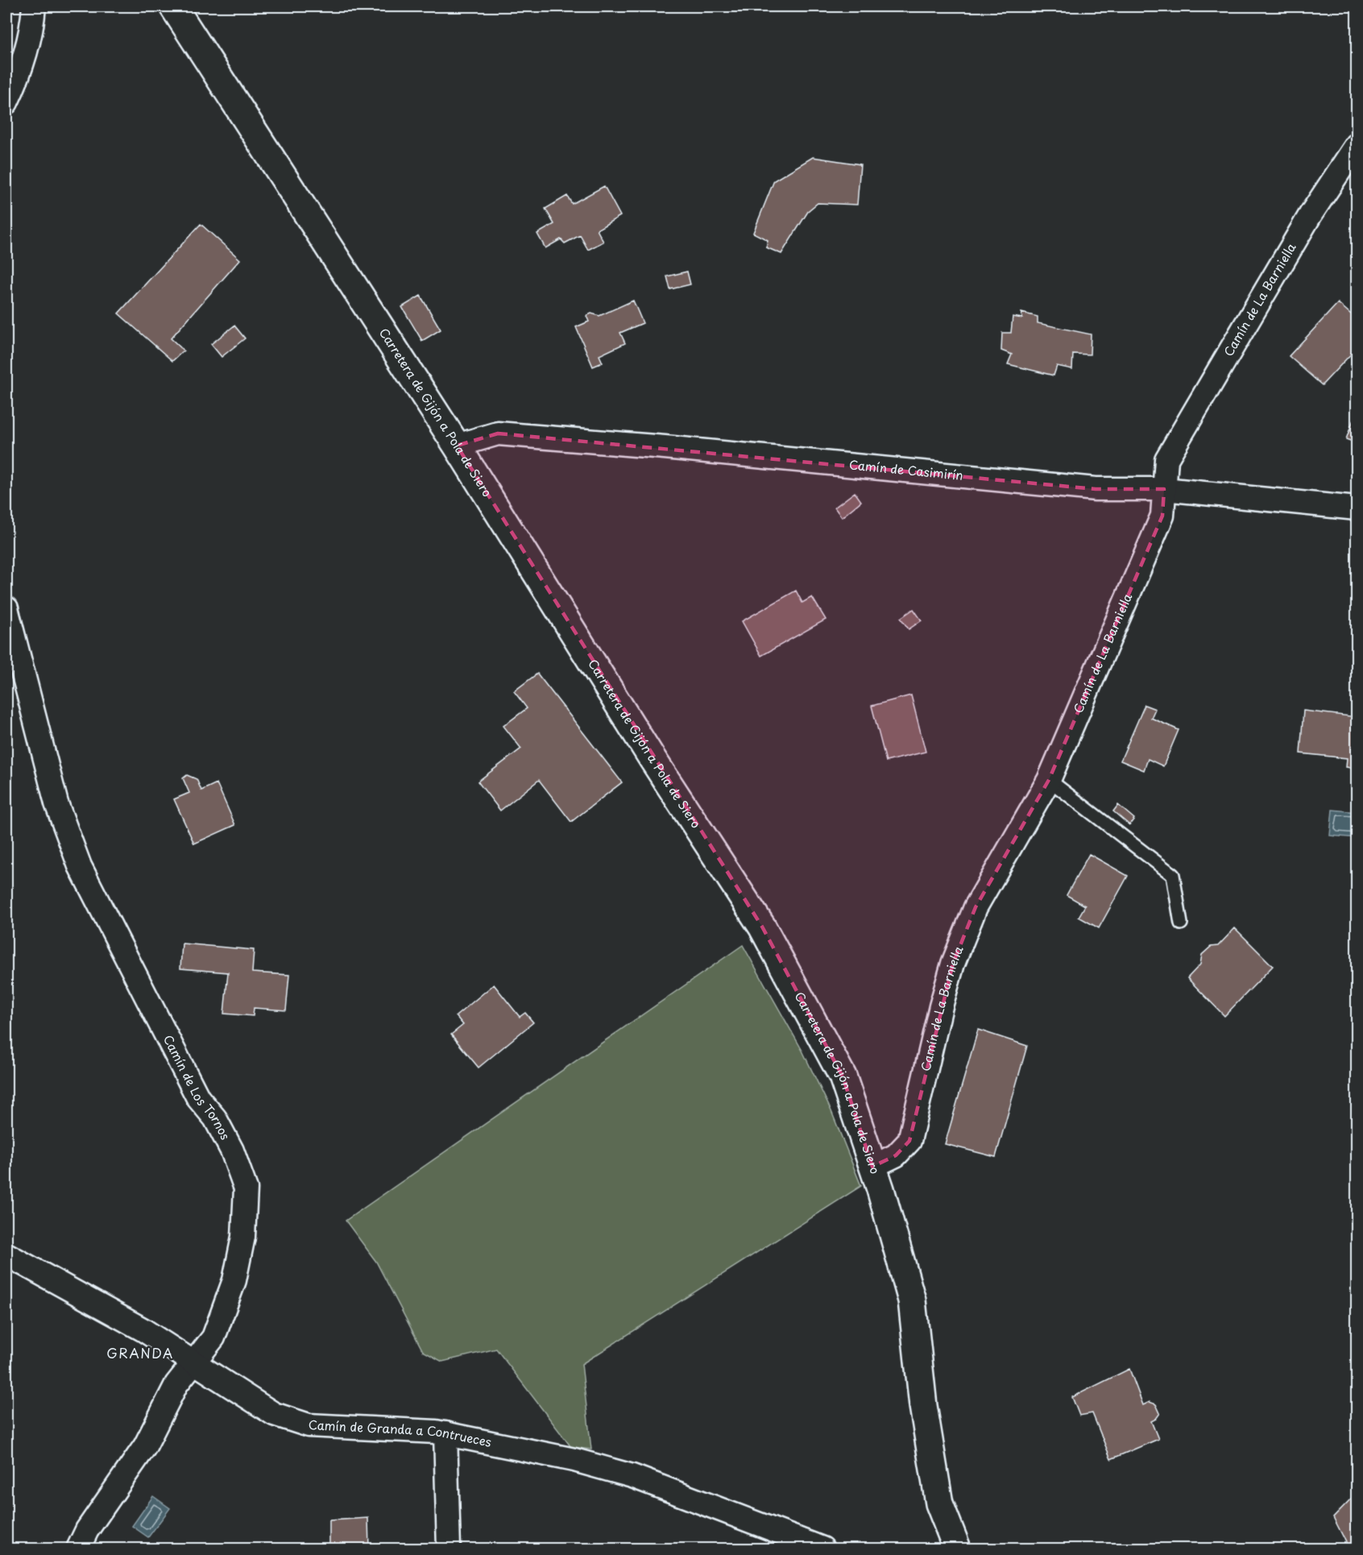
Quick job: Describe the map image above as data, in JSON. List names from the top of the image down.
{
  "streets": {
    "street": [
      "Camín de La Barniella",
      "Carretera de Gijón a Pola de Siero",
      "Camín de Casimirín",
      "Camín de Los Tornos",
      "Camín de Granda a Contrueces"
    ]
  },
  "crossings": [
    ["Camín de La Barniella", "Carretera de Gijón a Pola de Siero"],
    ["Camín de La Barniella", "Camín de Casimirín"],
    ["Carretera de Gijón a Pola de Siero", "Camín de Casimirín"],
    ["Camín de Los Tornos", "Camín de Granda a Contrueces"]
  ],
  "districts": ["GRANDA"]
}
